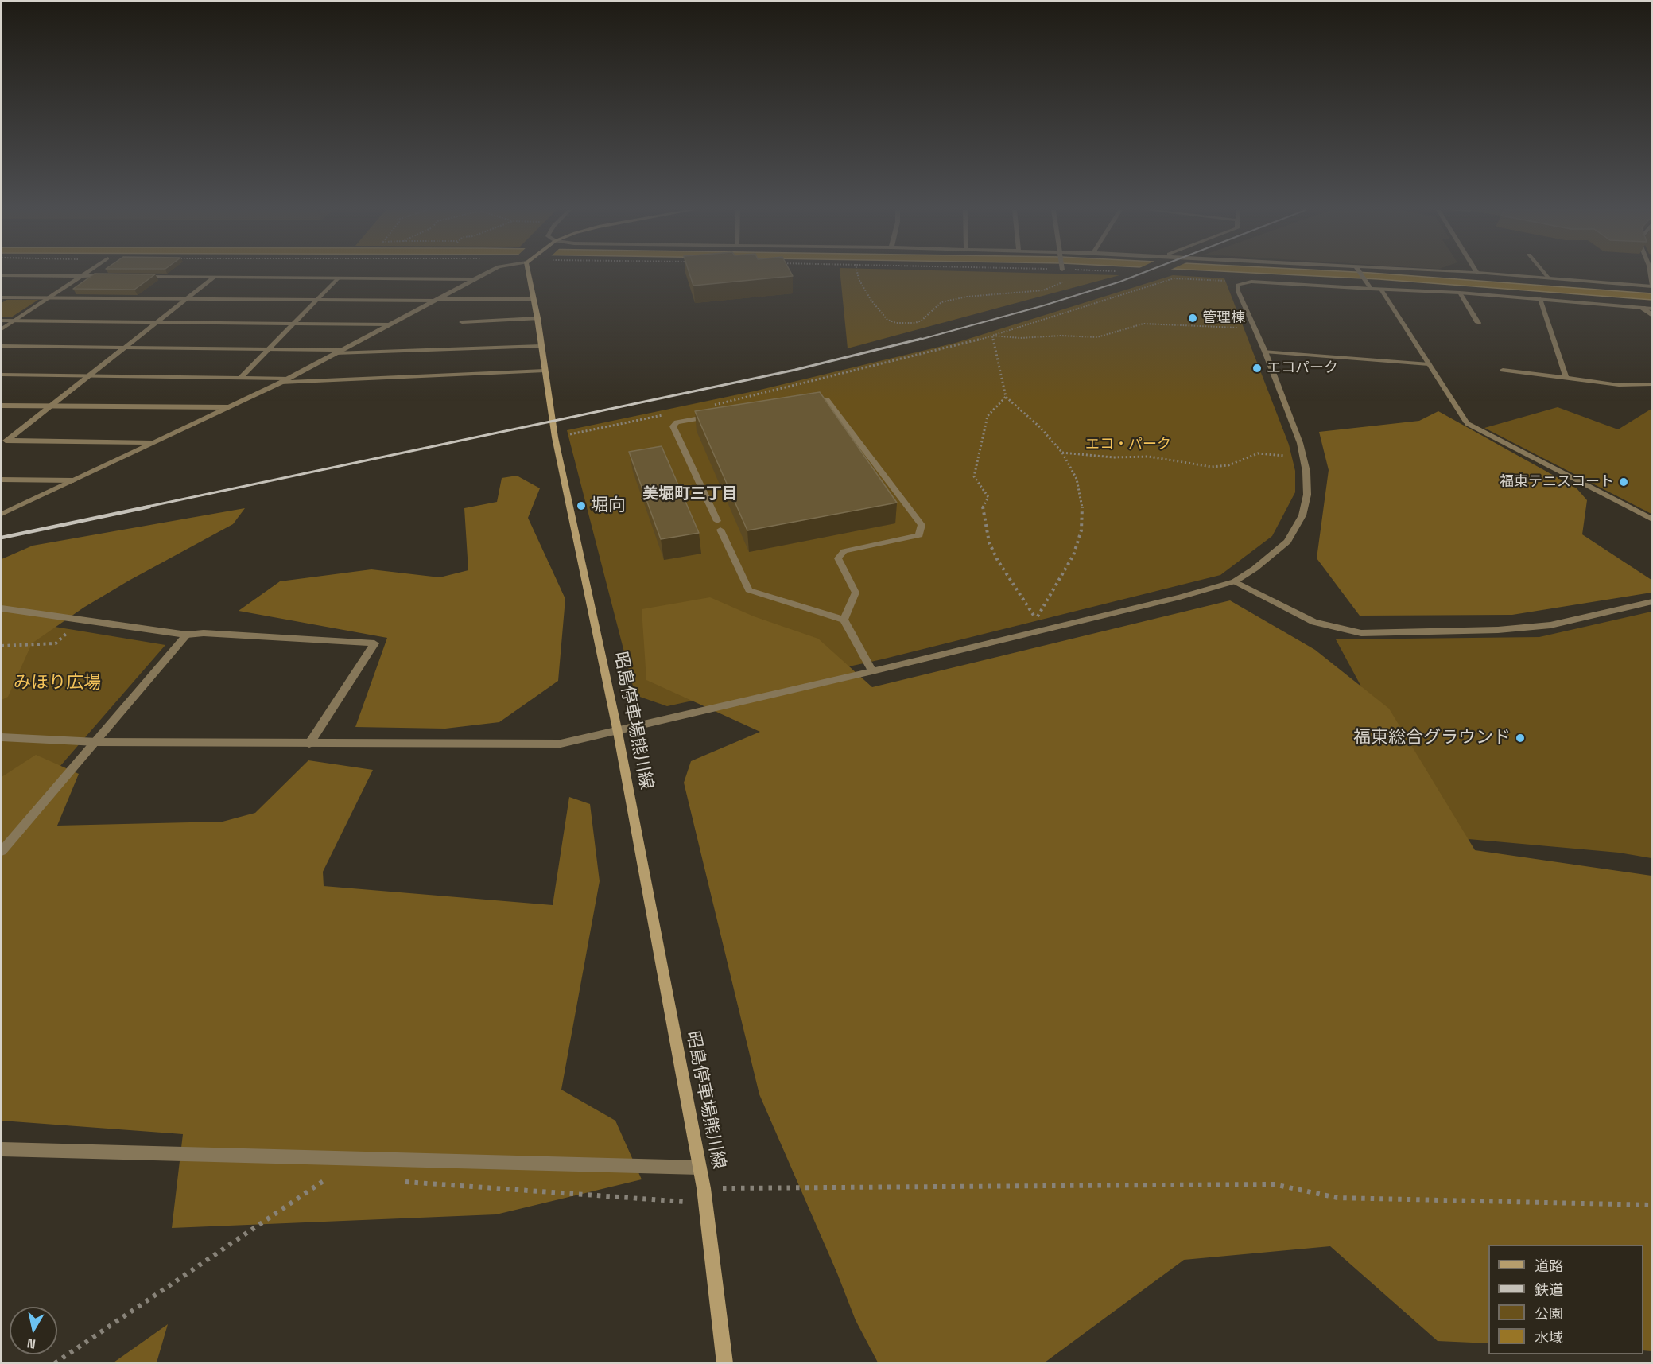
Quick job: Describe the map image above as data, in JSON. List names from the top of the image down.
{
  "streets": {
    "main road": ["昭島停車場熊川線"]
  },
  "districts": ["美堀町三丁目"],
  "parks": ["エコ・パーク", "みほり広場"],
  "places": [
    "管理棟",
    "エコパーク",
    "福東テニスコート",
    "堀向",
    "福東総合グラウンド"
  ],
  "legend": [
    "道路",
    "鉄道",
    "公園",
    "水域"
  ],
  "north": "bottom"
}
